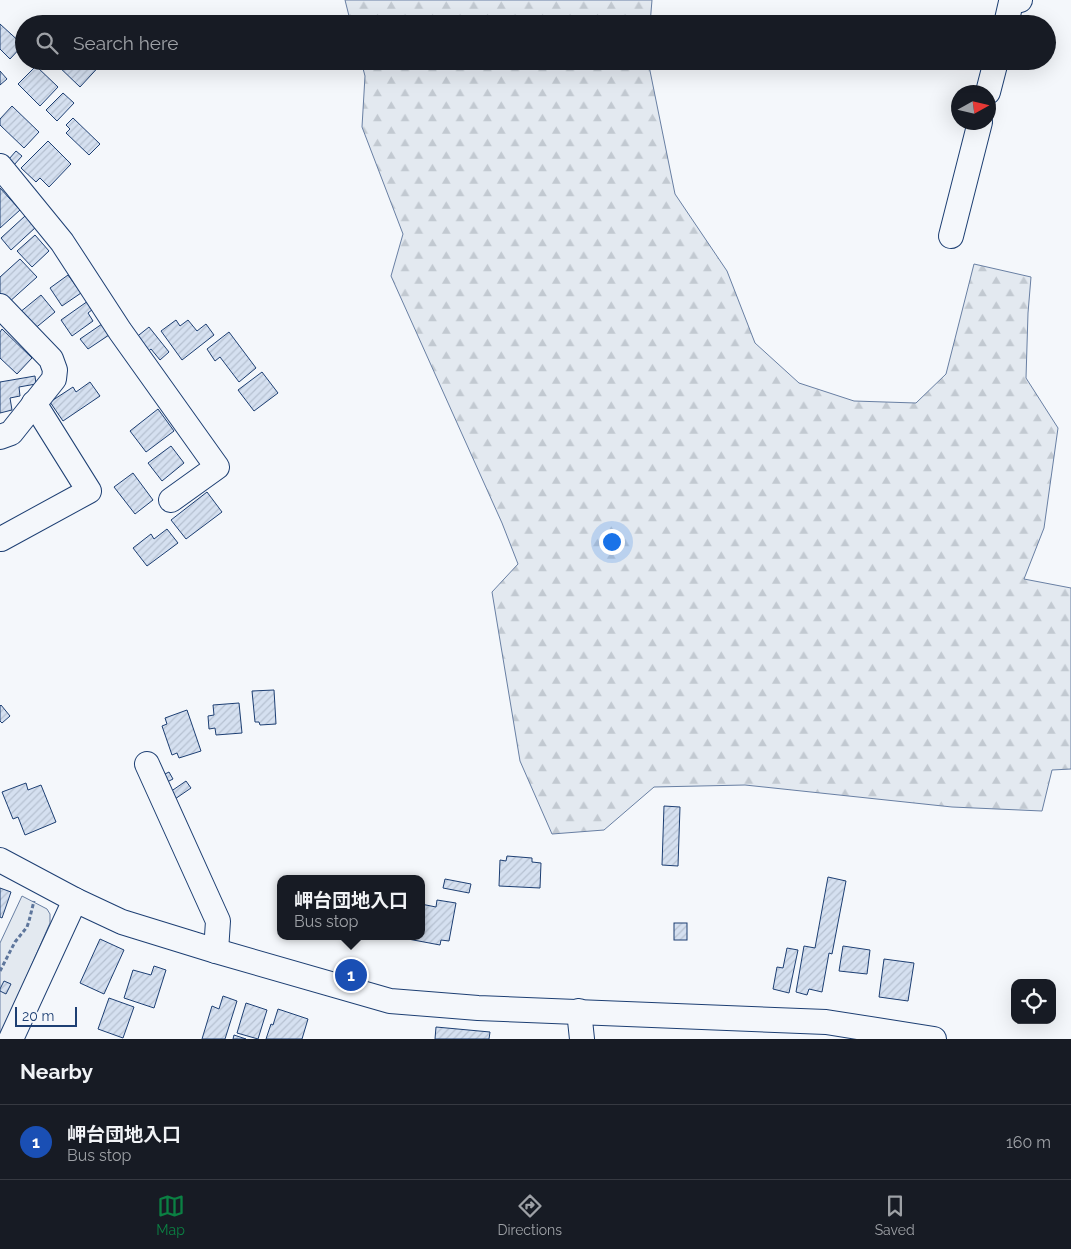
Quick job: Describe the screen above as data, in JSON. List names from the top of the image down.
{
  "scale_bar": "20 m",
  "north": "right",
  "page": {
    "search": "Search here",
    "popup": ["岬台団地入口", "Bus stop"],
    "pins": "1",
    "scale": "20 m",
    "heading": "Nearby",
    "list": [
      {
        "mark": "1",
        "name": "岬台団地入口",
        "note": "Bus stop",
        "value": "160 m"
      }
    ],
    "nav": ["Map", "Directions", "Saved"]
  }
}
